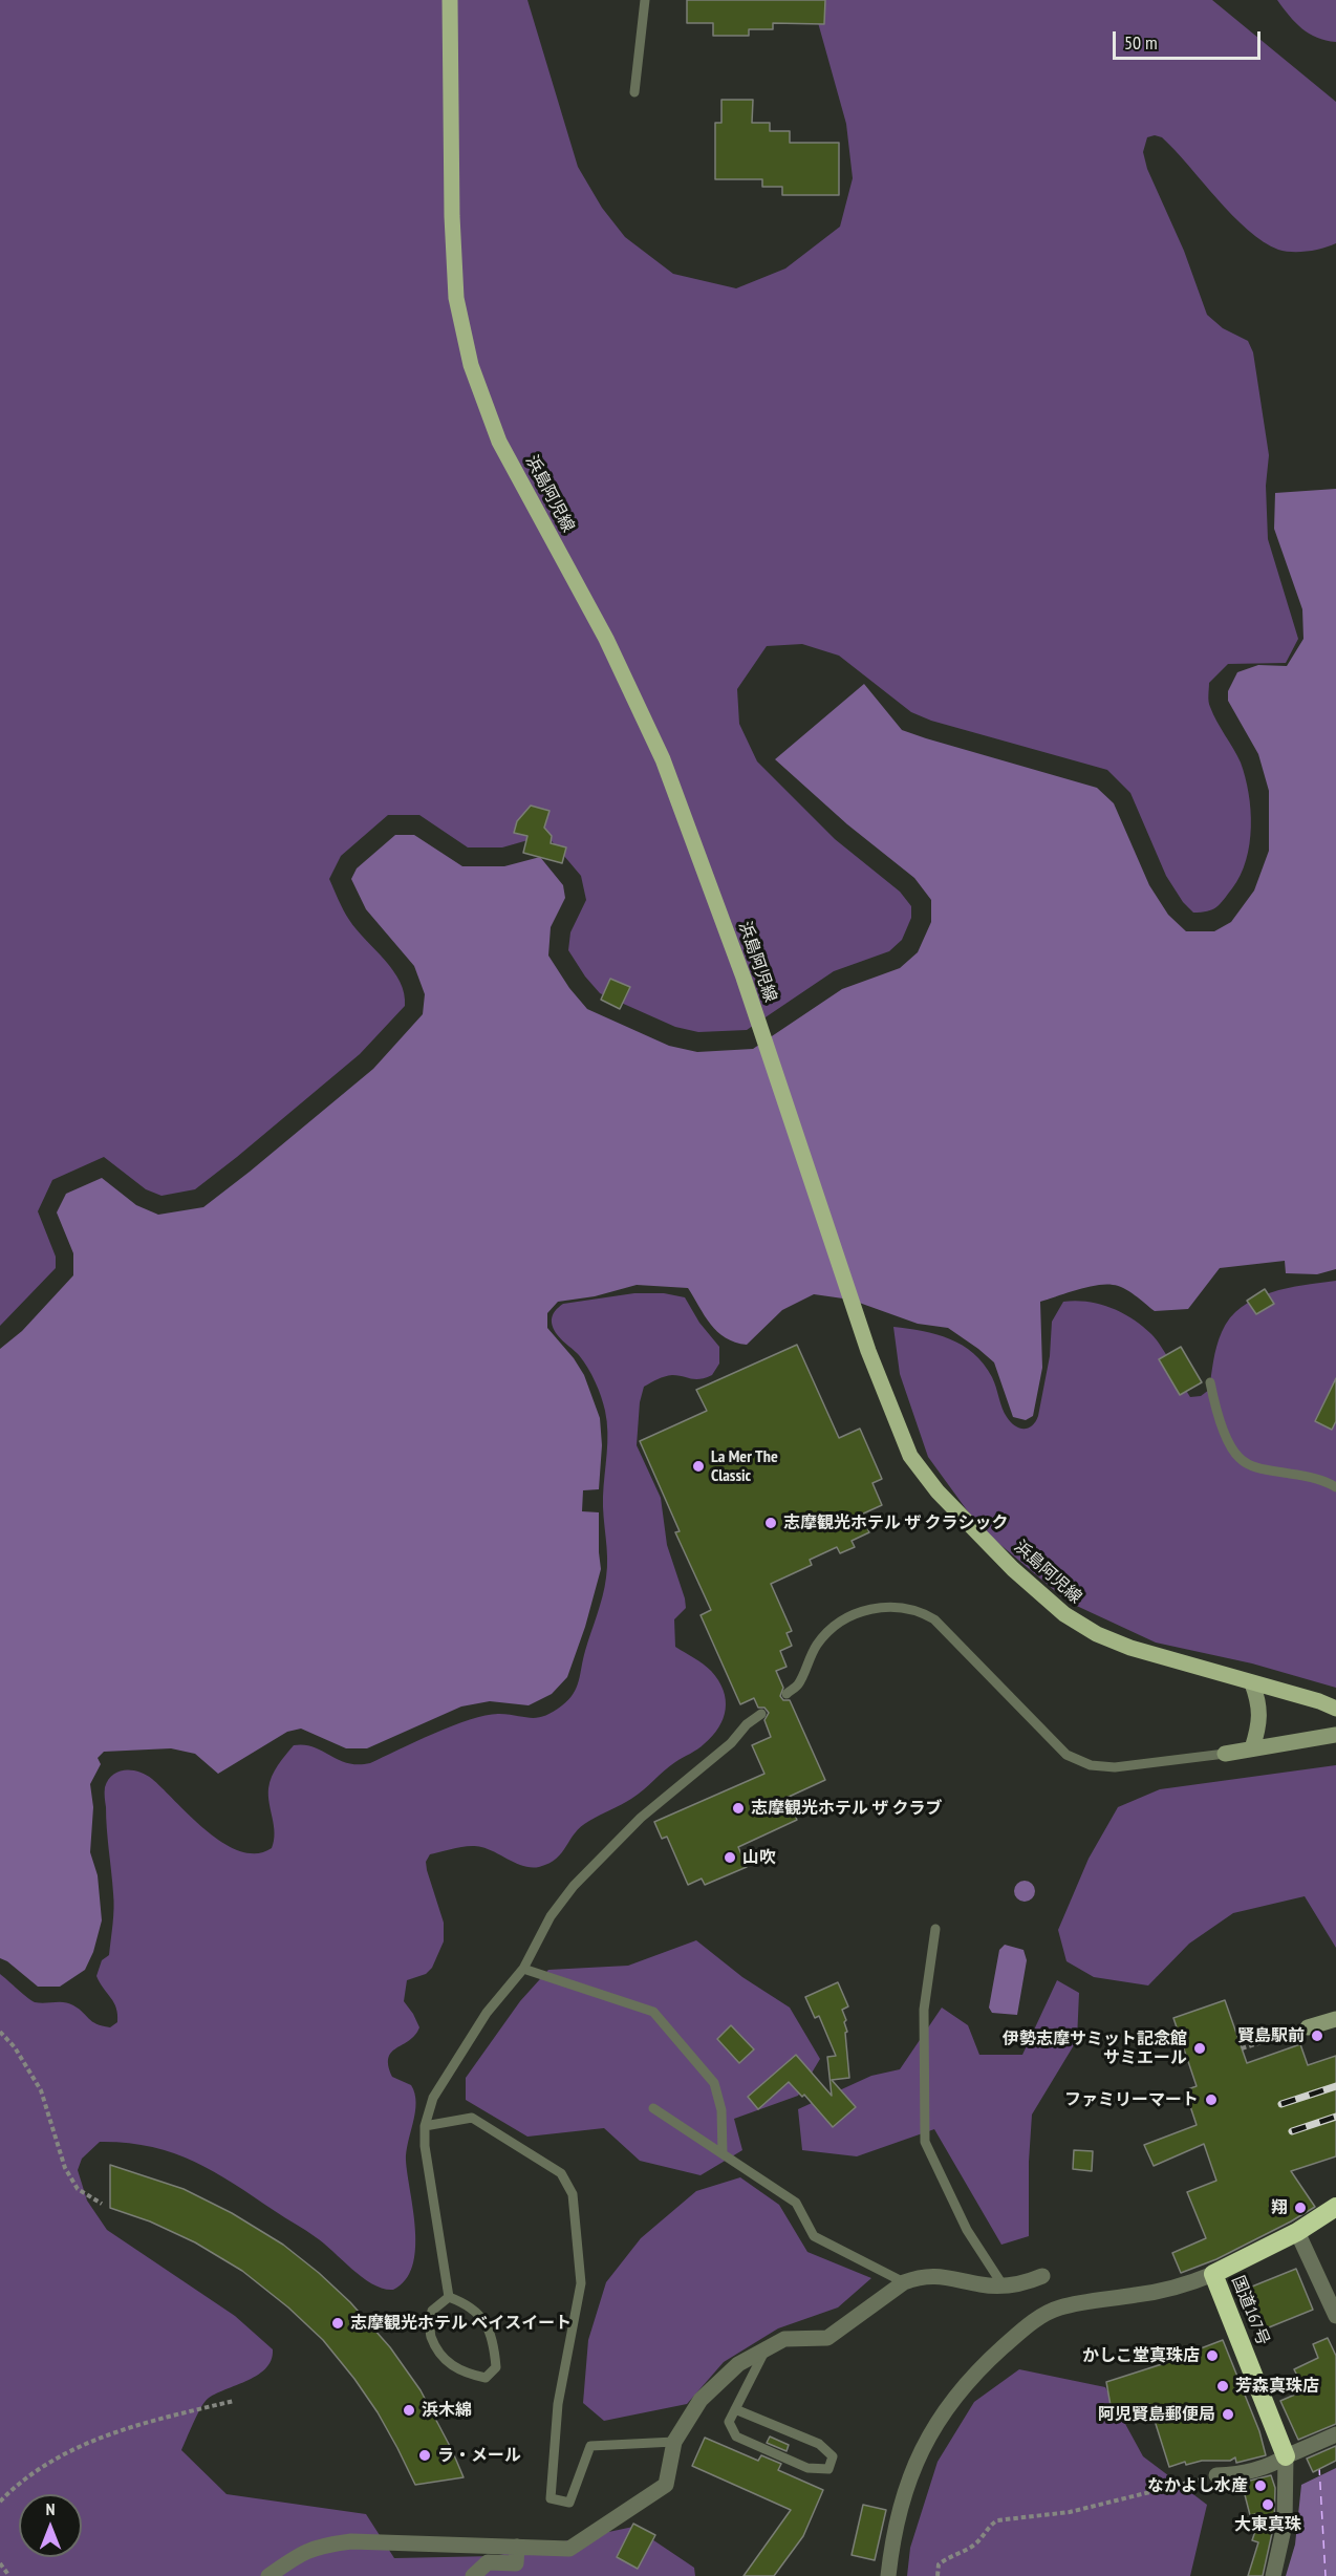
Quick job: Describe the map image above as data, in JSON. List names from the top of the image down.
{
  "streets": {
    "highway": ["国道167号"],
    "main road": ["浜島阿児線"]
  },
  "places": [
    "La Mer The Classic",
    "志摩観光ホテル ザ クラシック",
    "志摩観光ホテル ザ クラブ",
    "山吹",
    "賢島駅前",
    "伊勢志摩サミット記念館 サミエール",
    "ファミリーマート",
    "翔",
    "志摩観光ホテル ベイスイート",
    "かしこ堂真珠店",
    "芳森真珠店",
    "浜木綿",
    "阿児賢島郵便局",
    "ラ・メール",
    "なかよし水産",
    "大東真珠"
  ],
  "scale_bar": "50 m",
  "north": "top"
}
